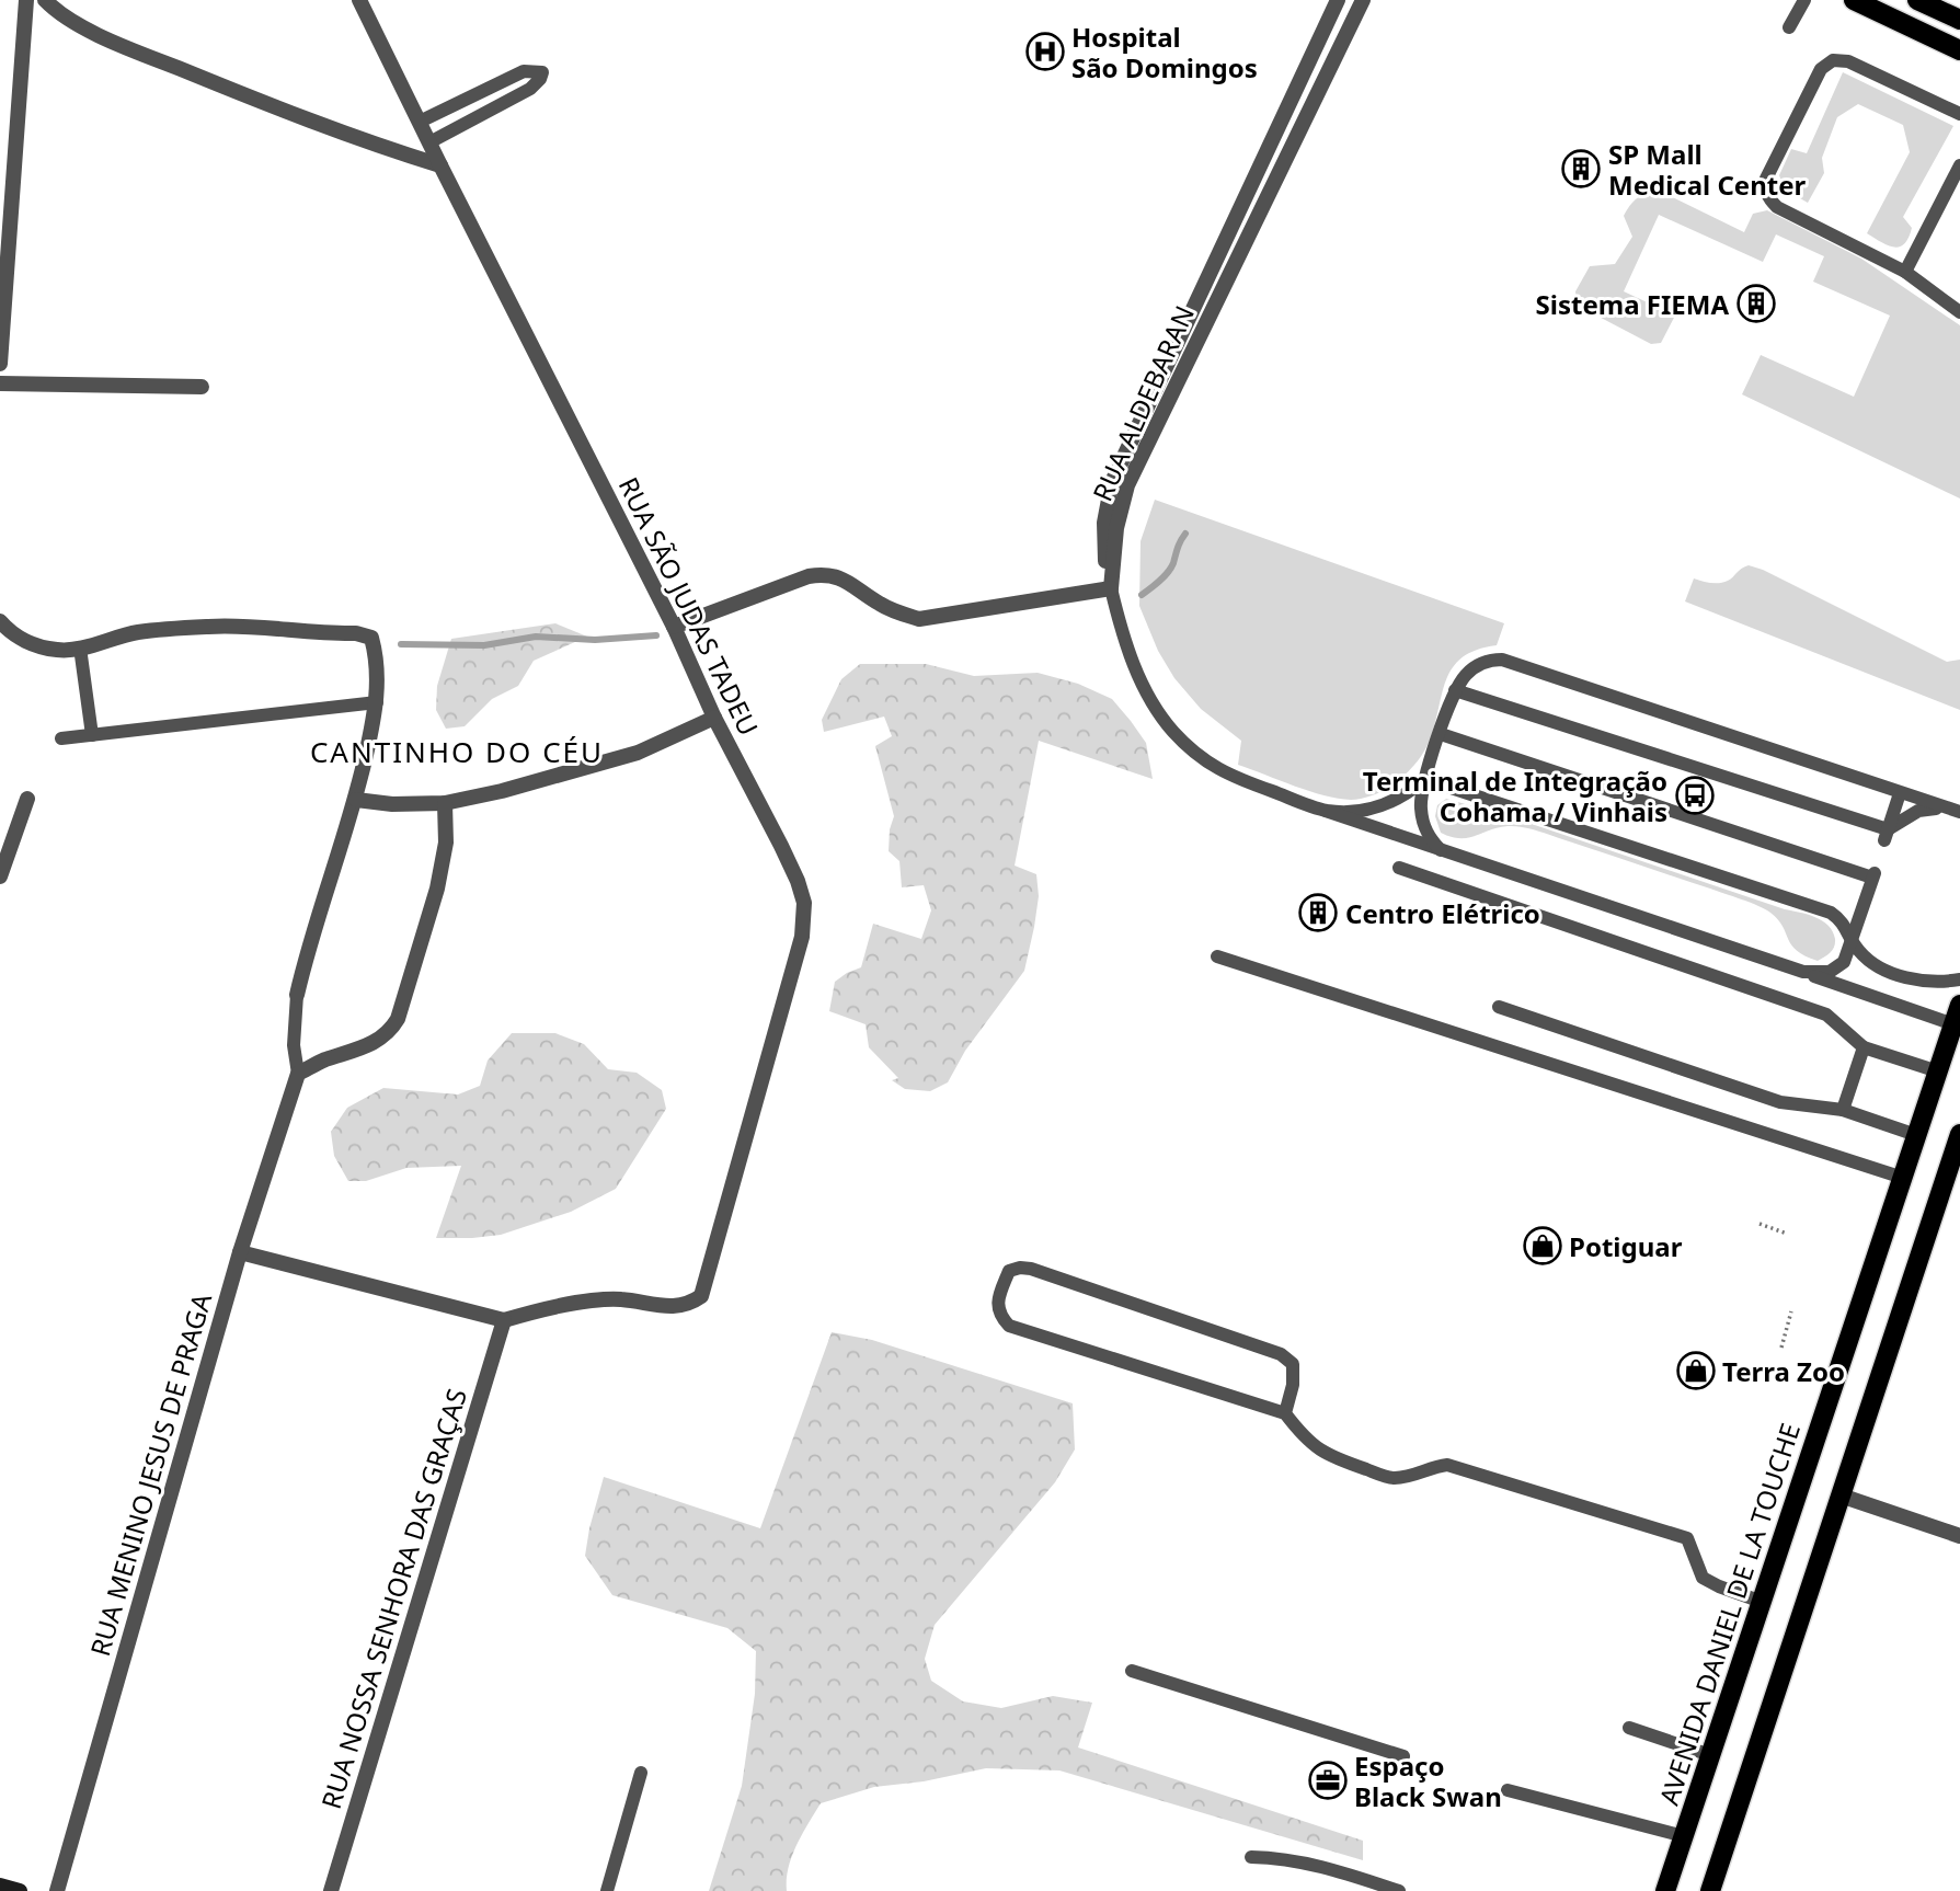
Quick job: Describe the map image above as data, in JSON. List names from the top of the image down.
{
  "streets": {
    "main road": ["AVENIDA DANIEL DE LA TOUCHE"],
    "street": [
      "RUA ALDEBARAN",
      "RUA SÃO JUDAS TADEU",
      "RUA MENINO JESUS DE PRAGA",
      "RUA NOSSA SENHORA DAS GRAÇAS"
    ]
  },
  "crossings": [
    ["RUA SÃO JUDAS TADEU", "RUA NOSSA SENHORA DAS GRAÇAS"]
  ],
  "districts": ["CANTINHO DO CÉU"],
  "places": {
    "hospital": ["Hospital São Domingos"],
    "building": ["SP Mall Medical Center", "Sistema FIEMA", "Centro Elétrico"],
    "bus stop": ["Terminal de Integração Cohama / Vinhais"],
    "shop": ["Potiguar", "Terra Zoo"],
    "office": ["Espaço Black Swan"]
  }
}
